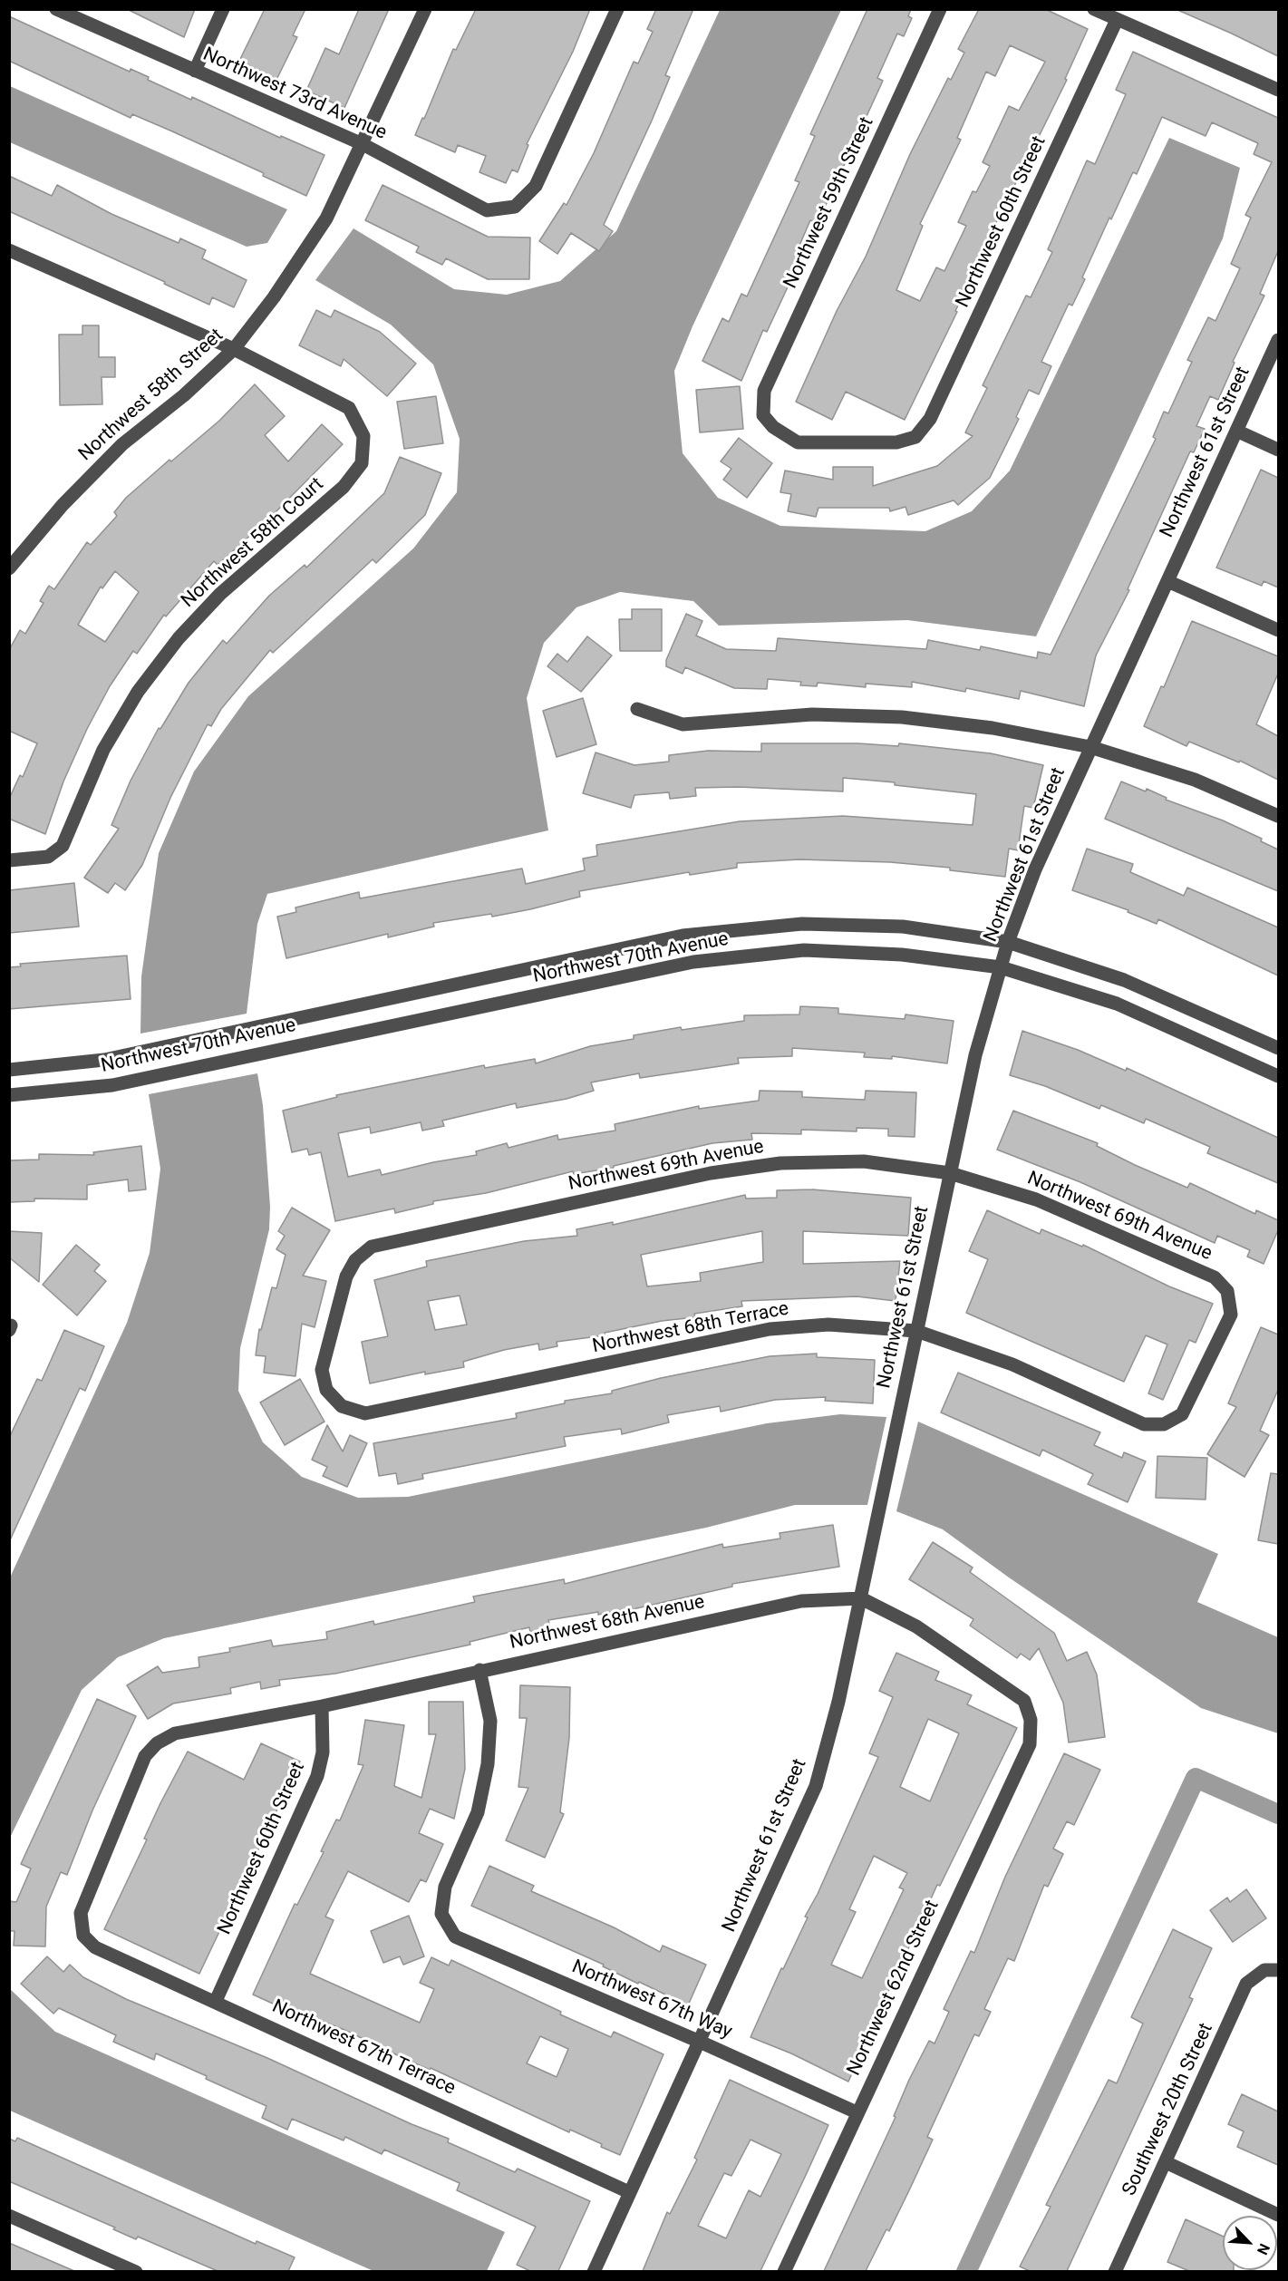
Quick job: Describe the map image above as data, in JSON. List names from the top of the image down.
{
  "streets": {
    "street": [
      "Northwest 73rd Avenue",
      "Northwest 59th Street",
      "Northwest 60th Street",
      "Northwest 58th Street",
      "Northwest 61st Street",
      "Northwest 58th Court",
      "Northwest 70th Avenue",
      "Northwest 69th Avenue",
      "Northwest 68th Terrace",
      "Northwest 68th Avenue",
      "Northwest 62nd Street",
      "Northwest 67th Way",
      "Northwest 67th Terrace",
      "Southwest 20th Street"
    ]
  },
  "crossings": [
    ["Northwest 73rd Avenue", "Northwest 58th Street"],
    ["Northwest 59th Street", "Northwest 60th Street"],
    ["Northwest 60th Street", "Northwest 68th Avenue"],
    ["Northwest 60th Street", "Northwest 67th Terrace"],
    ["Northwest 58th Street", "Northwest 58th Court"],
    ["Northwest 61st Street", "Northwest 70th Avenue"],
    ["Northwest 61st Street", "Northwest 69th Avenue"],
    ["Northwest 61st Street", "Northwest 68th Terrace"],
    ["Northwest 61st Street", "Northwest 68th Avenue"],
    ["Northwest 61st Street", "Northwest 67th Way"],
    ["Northwest 61st Street", "Northwest 67th Terrace"],
    ["Northwest 69th Avenue", "Northwest 68th Terrace"],
    ["Northwest 68th Avenue", "Northwest 62nd Street"],
    ["Northwest 68th Avenue", "Northwest 67th Way"],
    ["Northwest 68th Avenue", "Northwest 67th Terrace"],
    ["Northwest 62nd Street", "Northwest 67th Way"]
  ],
  "north": "bottom right"
}
